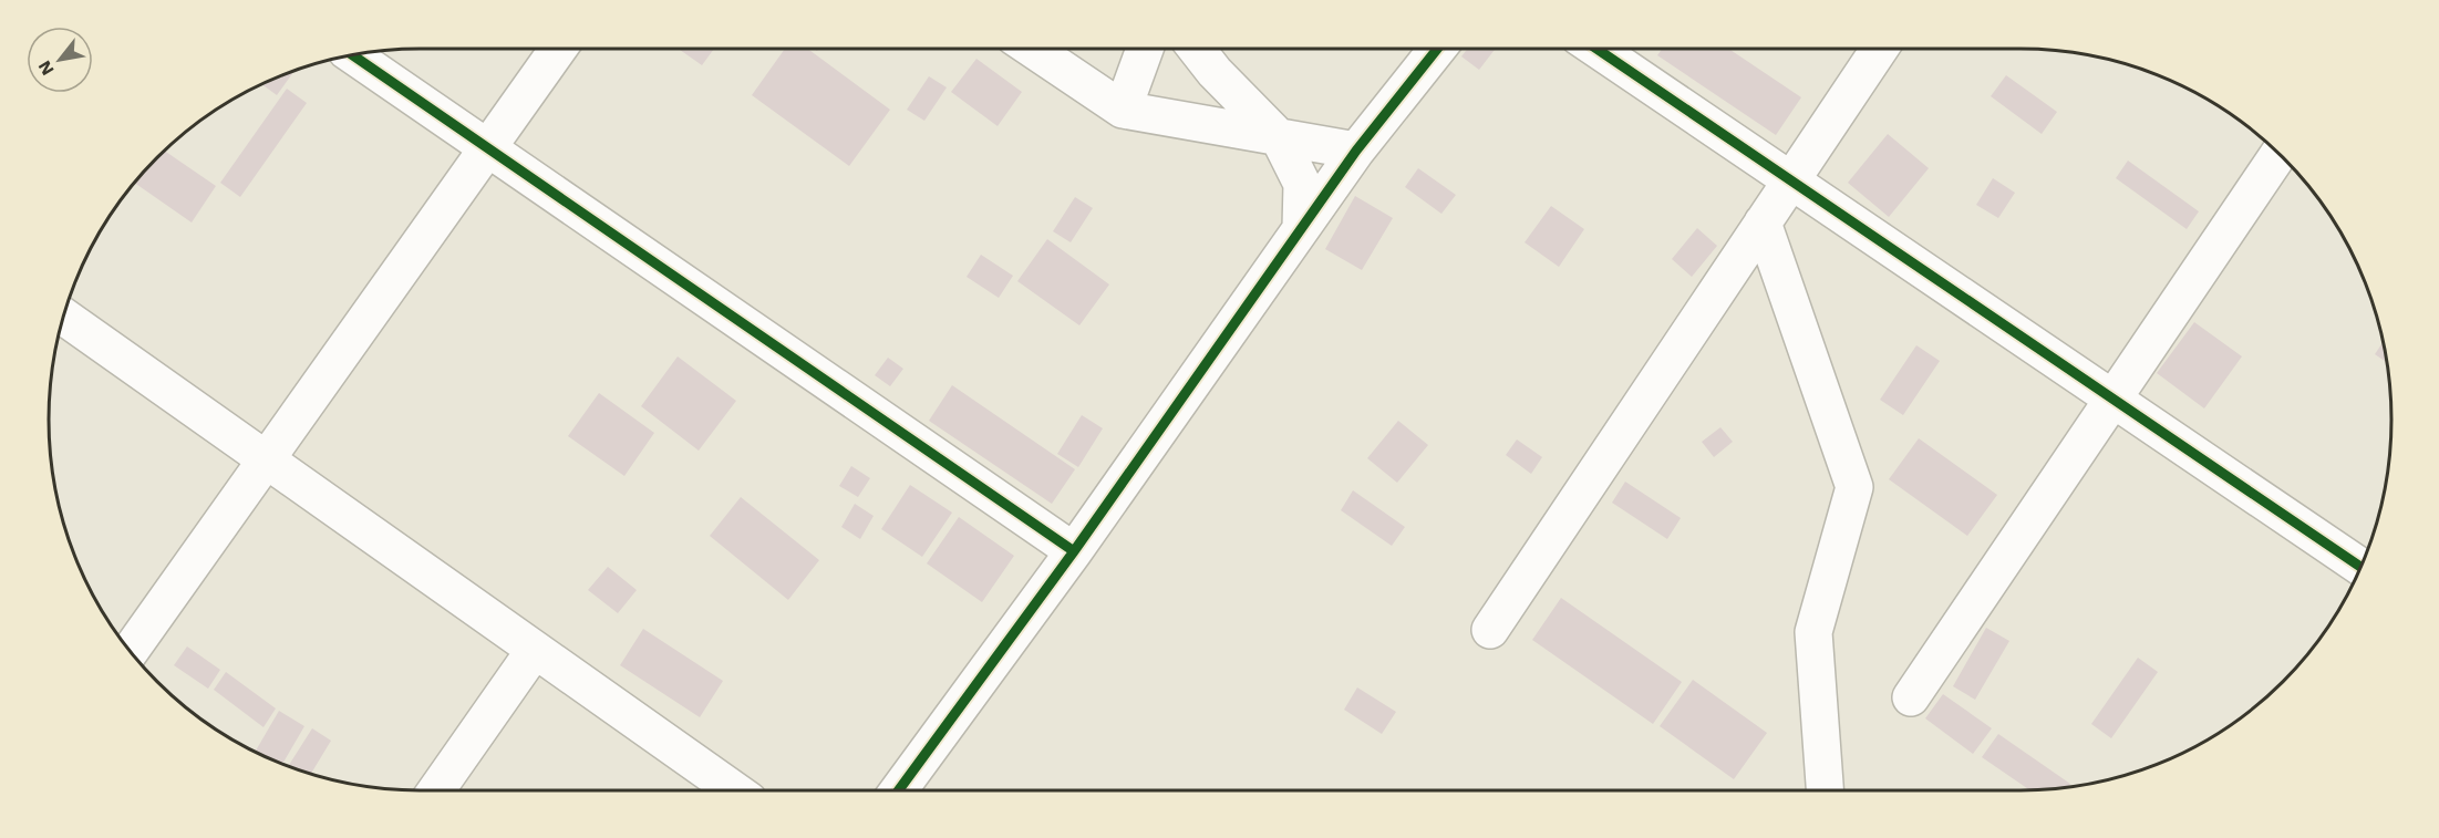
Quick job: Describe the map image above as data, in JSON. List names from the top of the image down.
{
  "north": "bottom left"
}
